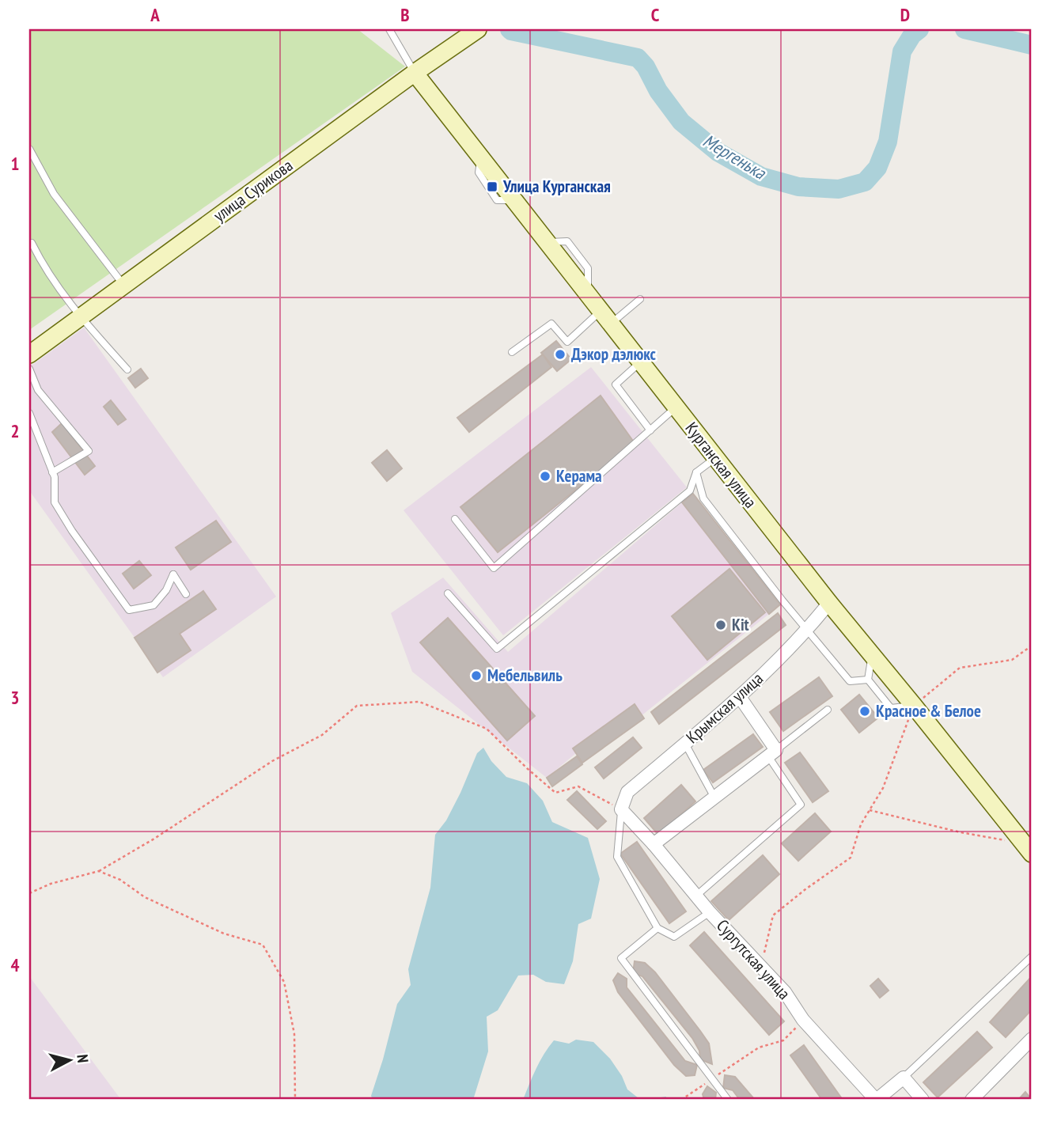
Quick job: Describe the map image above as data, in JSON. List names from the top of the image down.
{
  "streets": {
    "main road": ["улица Сурикова", "Курганская улица"],
    "street": ["Крымская улица", "Сургутская улица"]
  },
  "crossings": [
    ["улица Сурикова", "Курганская улица"],
    ["Курганская улица", "Крымская улица"],
    ["Крымская улица", "Сургутская улица"]
  ],
  "water": ["Мергенька"],
  "places": {
    "transit": ["Улица Курганская"],
    "other": [
      "Дэкор дэлюкс",
      "Керама",
      "Kit",
      "Мебельвиль",
      "Красное & Белое"
    ]
  },
  "north": "right",
  "grid": {
    "columns": [
      "A",
      "B",
      "C",
      "D"
    ],
    "rows": [
      "1",
      "2",
      "3",
      "4"
    ]
  }
}
